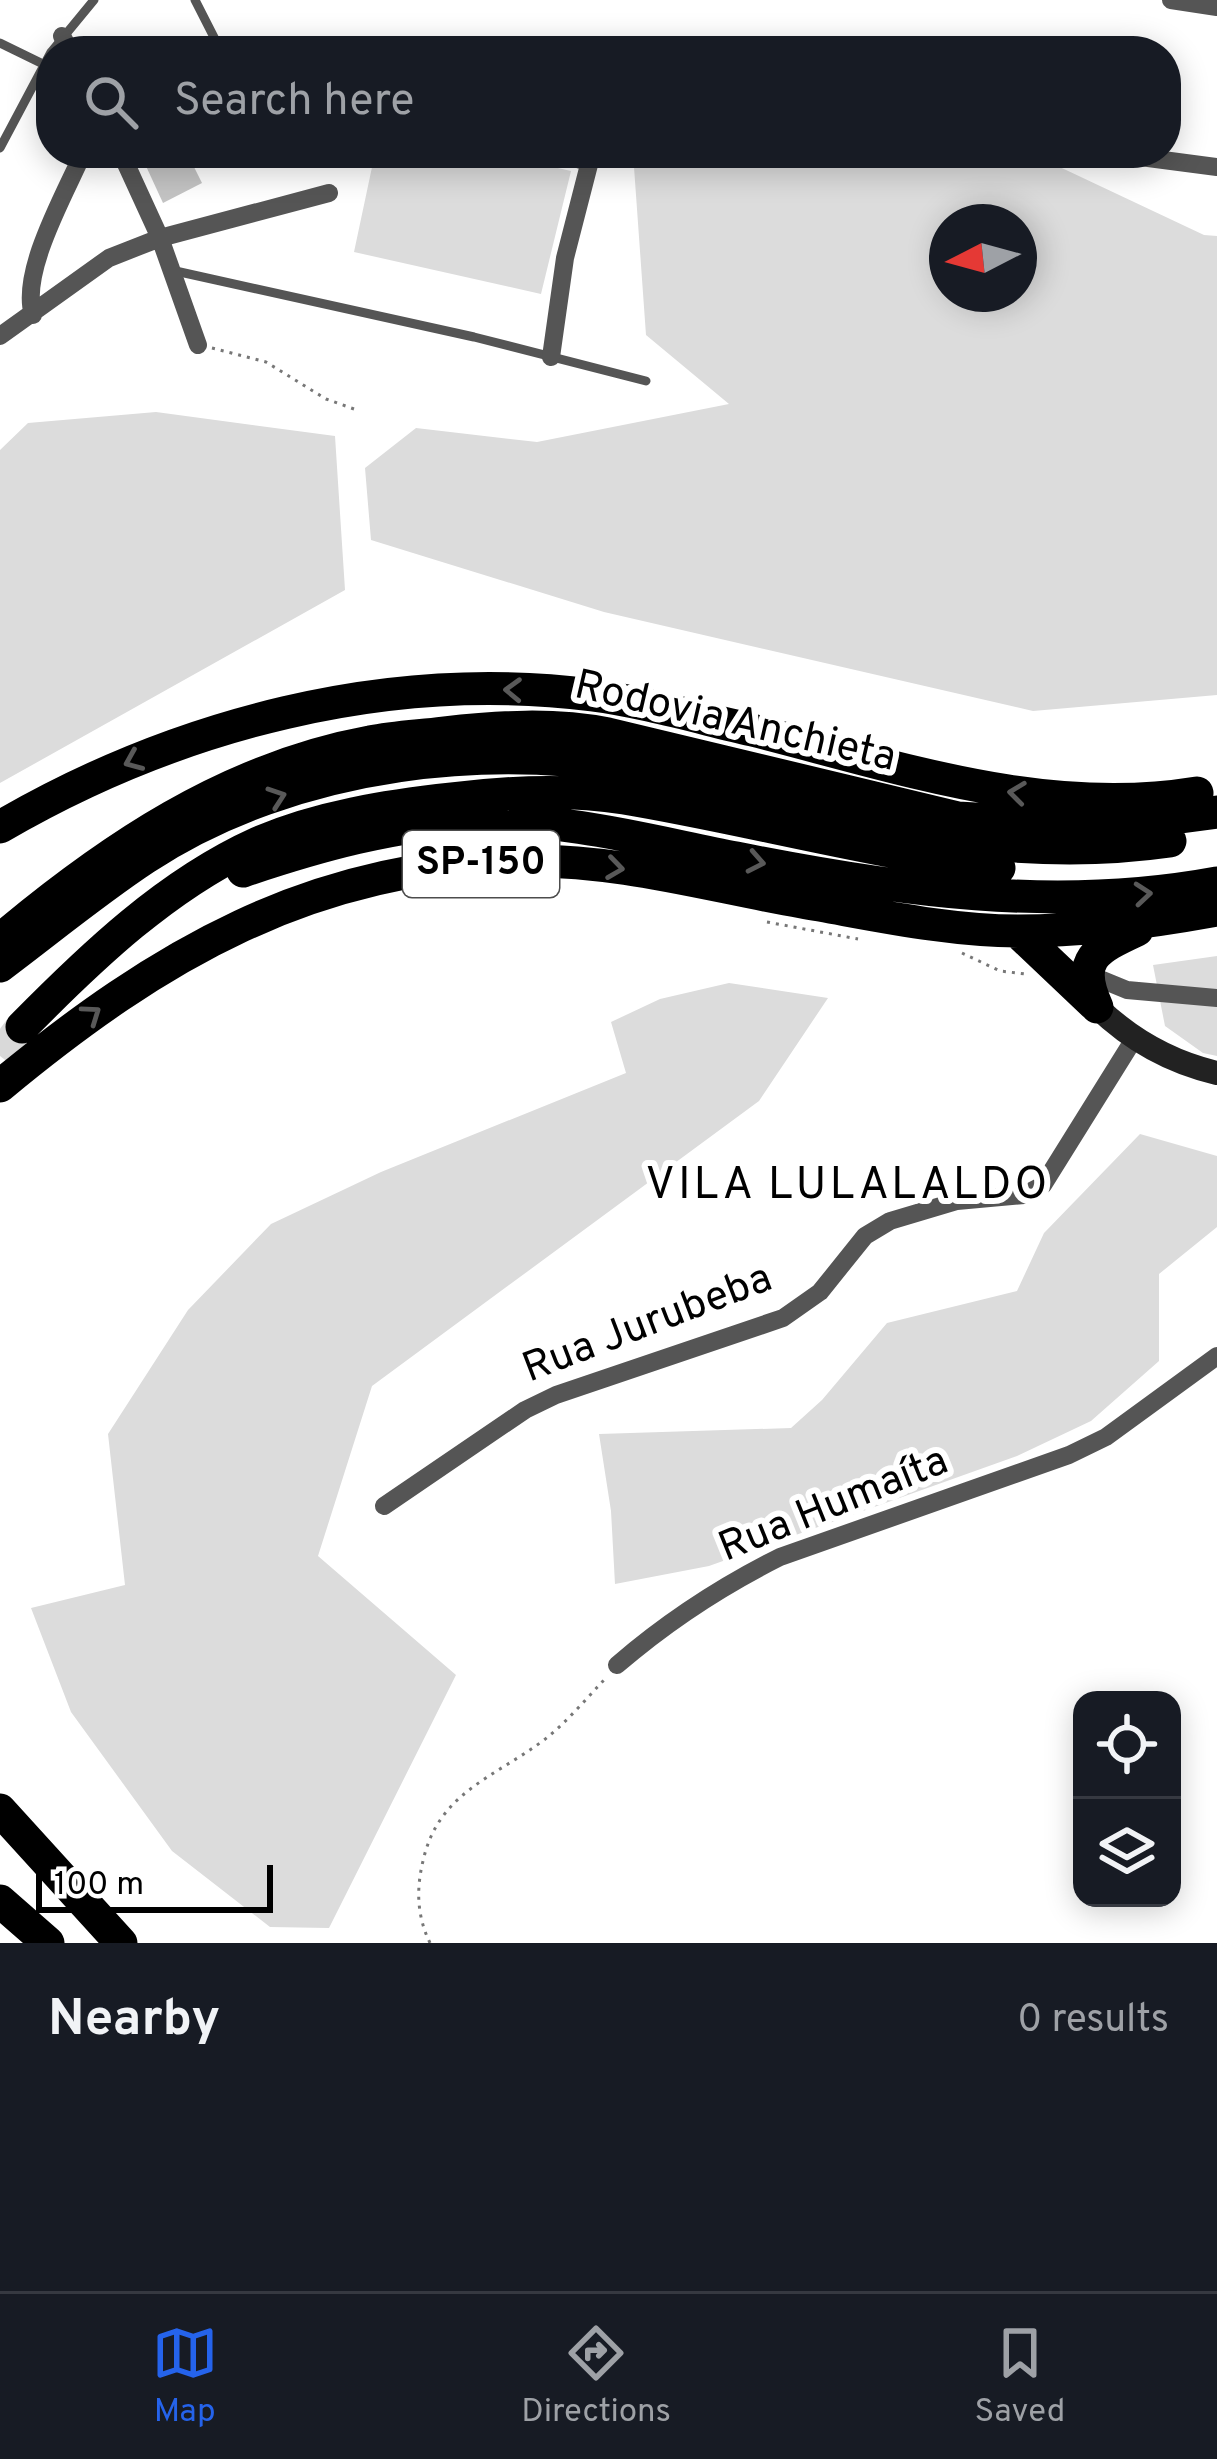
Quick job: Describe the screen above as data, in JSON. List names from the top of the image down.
{
  "streets": {
    "highway": ["Rodovia Anchieta", "SP-150"],
    "street": ["Rua Jurubeba", "Rua Humaíta"]
  },
  "districts": ["VILA LULALALDO"],
  "scale_bar": "100 m",
  "north": "left",
  "page": {
    "search": "Search here",
    "scale": "100 m",
    "heading": ["Nearby", "0 results"],
    "nav": ["Map", "Directions", "Saved"]
  }
}
